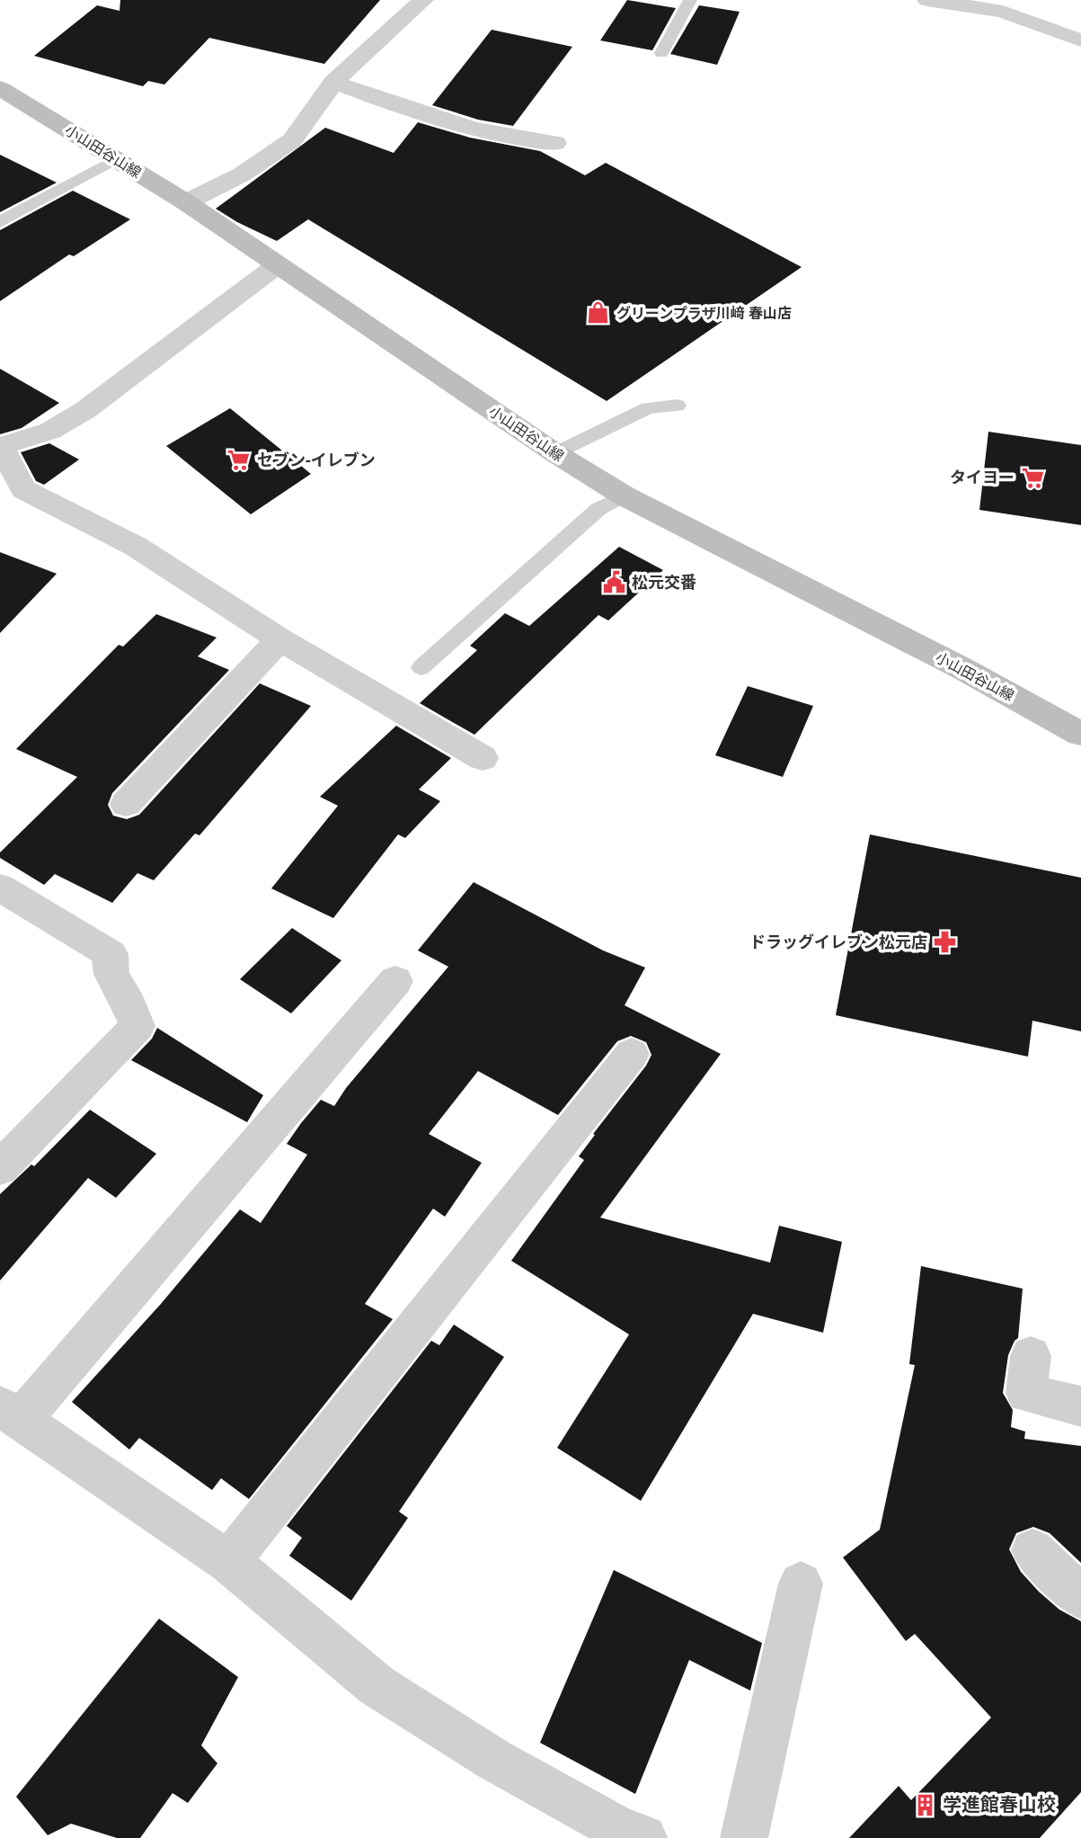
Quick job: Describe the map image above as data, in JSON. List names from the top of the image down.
{
  "streets": {
    "main road": ["小山田谷山線"]
  },
  "places": {
    "shop": ["グリーンプラザ川﨑 春山店"],
    "supermarket": ["セブン-イレブン", "タイヨー"],
    "public building": ["松元交番"],
    "pharmacy": ["ドラッグイレブン松元店"],
    "building": ["学進館春山校"]
  }
}
